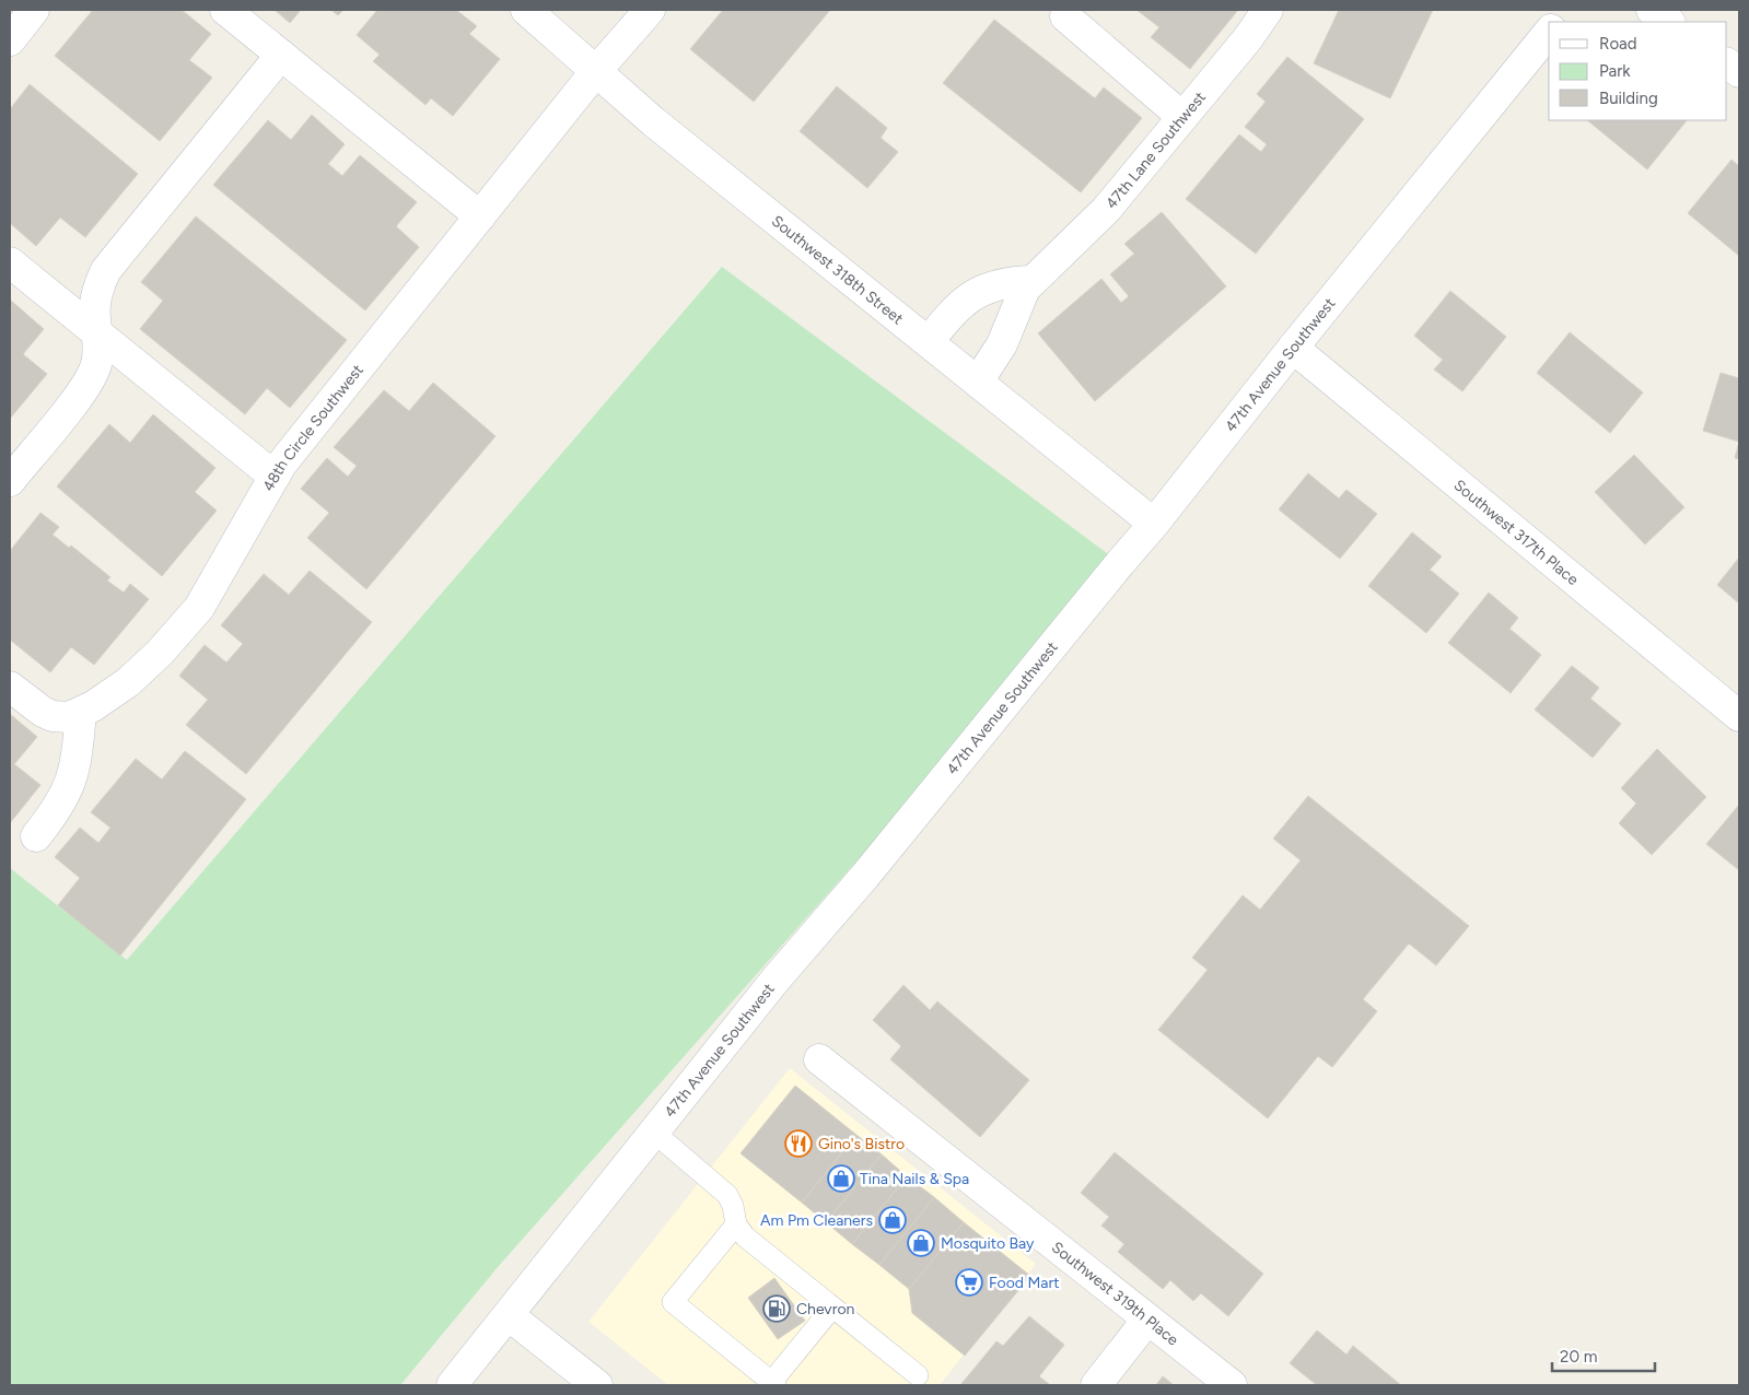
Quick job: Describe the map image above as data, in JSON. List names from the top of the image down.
{
  "streets": {
    "street": [
      "47th Lane Southwest",
      "Southwest 318th Street",
      "47th Avenue Southwest",
      "48th Circle Southwest",
      "Southwest 317th Place",
      "Southwest 319th Place"
    ]
  },
  "crossings": [
    ["47th Lane Southwest", "Southwest 318th Street"],
    ["Southwest 318th Street", "47th Avenue Southwest"],
    ["Southwest 318th Street", "48th Circle Southwest"],
    ["47th Avenue Southwest", "Southwest 317th Place"]
  ],
  "places": {
    "restaurant": ["Gino's Bistro"],
    "shop": ["Tina Nails & Spa", "Am Pm Cleaners", "Mosquito Bay"],
    "supermarket": ["Food Mart"],
    "fuel station": ["Chevron"]
  },
  "legend": ["Road", "Park", "Building"],
  "scale_bar": "20 m"
}
